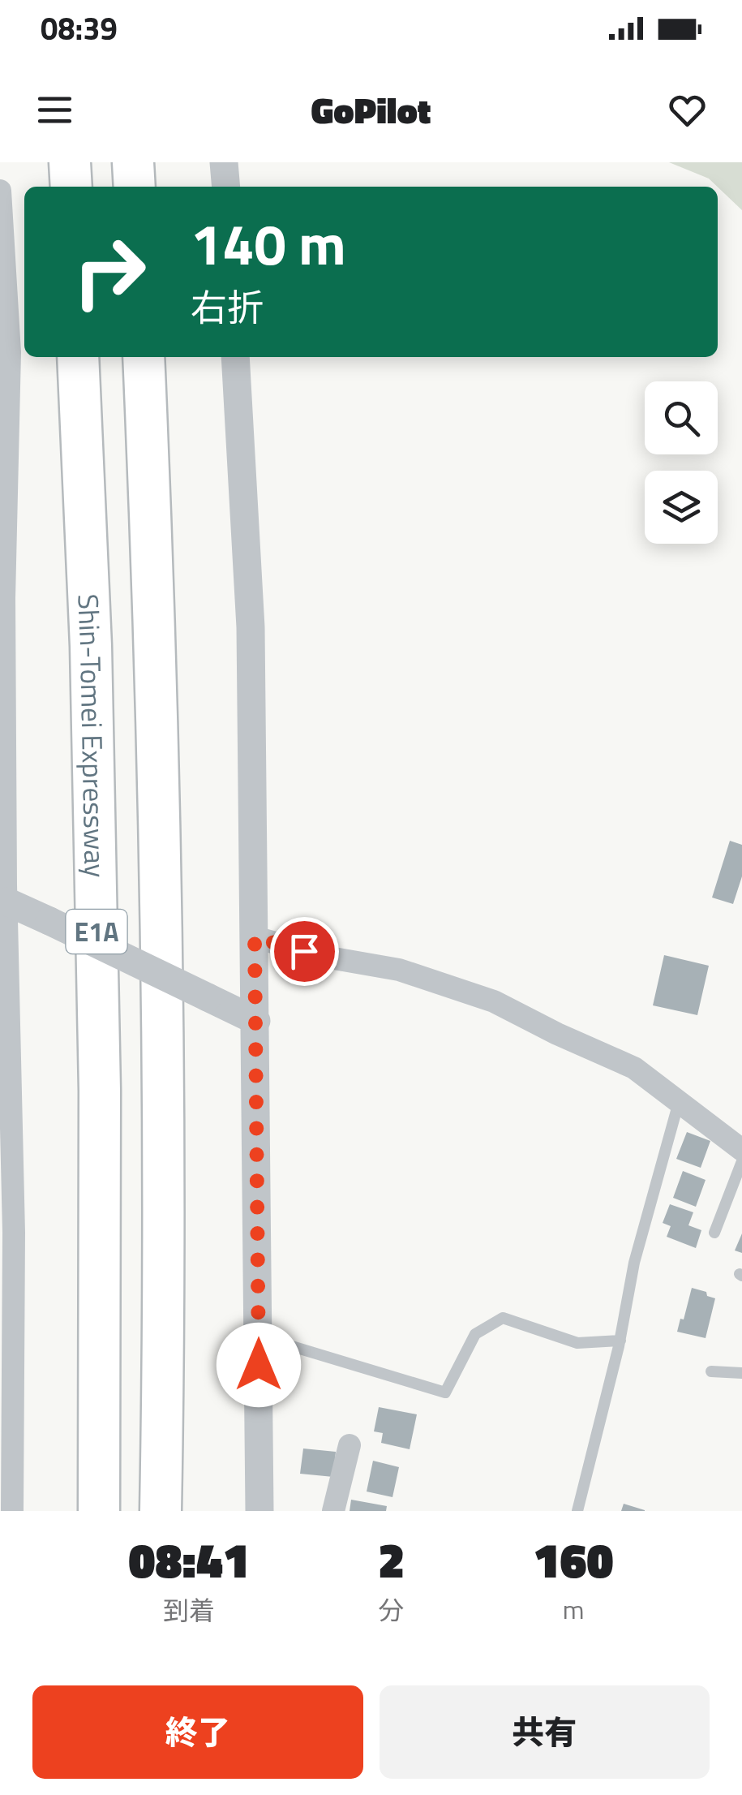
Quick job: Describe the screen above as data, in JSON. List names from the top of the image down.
{
  "streets": {
    "highway": ["Shin-Tomei Expressway", "E1A"]
  },
  "page": {
    "status": "08:39",
    "header": "GoPilot",
    "turn": ["140 m", "右折"],
    "eta": [
      "08:41",
      "到着",
      "2",
      "分",
      "160",
      "m"
    ],
    "buttons": ["終了", "共有"]
  }
}
